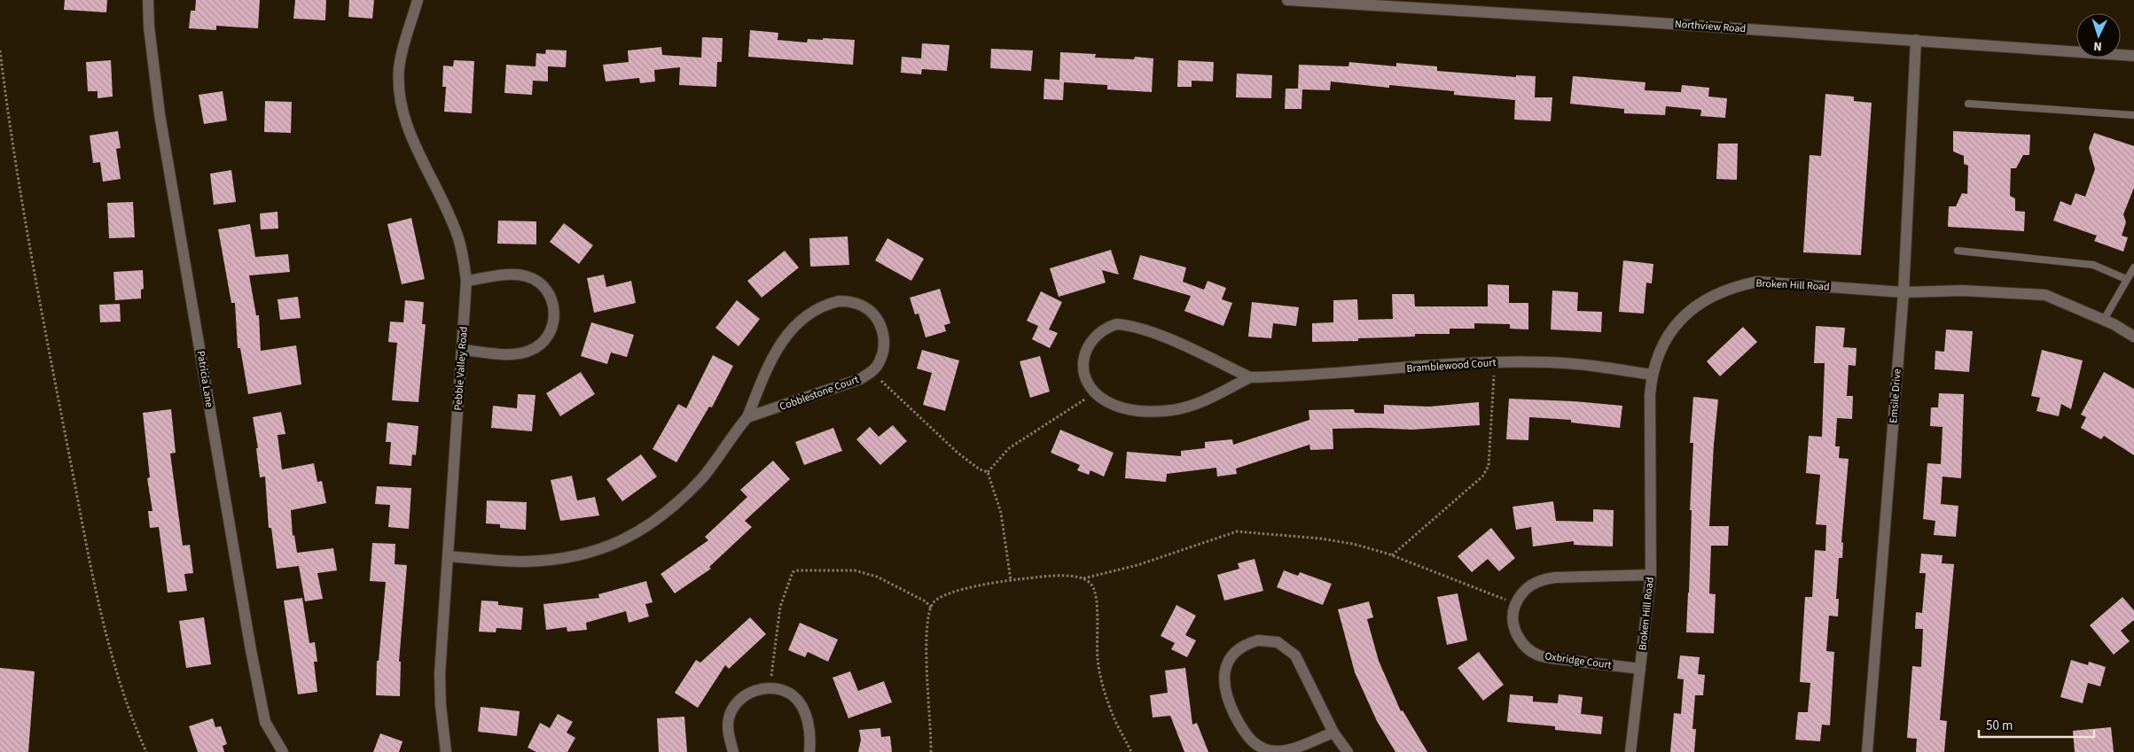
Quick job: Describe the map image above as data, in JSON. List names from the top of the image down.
{
  "streets": {
    "street": [
      "Northview Road",
      "Broken Hill Road",
      "Bramblewood Court",
      "Pebble Valley Road",
      "Patricia Lane",
      "Cobblestone Court",
      "Emsile Drive",
      "Oxbridge Court"
    ]
  },
  "crossings": [
    ["Northview Road", "Emsile Drive"],
    ["Broken Hill Road", "Bramblewood Court"],
    ["Broken Hill Road", "Emsile Drive"],
    ["Broken Hill Road", "Oxbridge Court"],
    ["Pebble Valley Road", "Cobblestone Court"]
  ],
  "scale_bar": "50 m",
  "north": "bottom"
}
